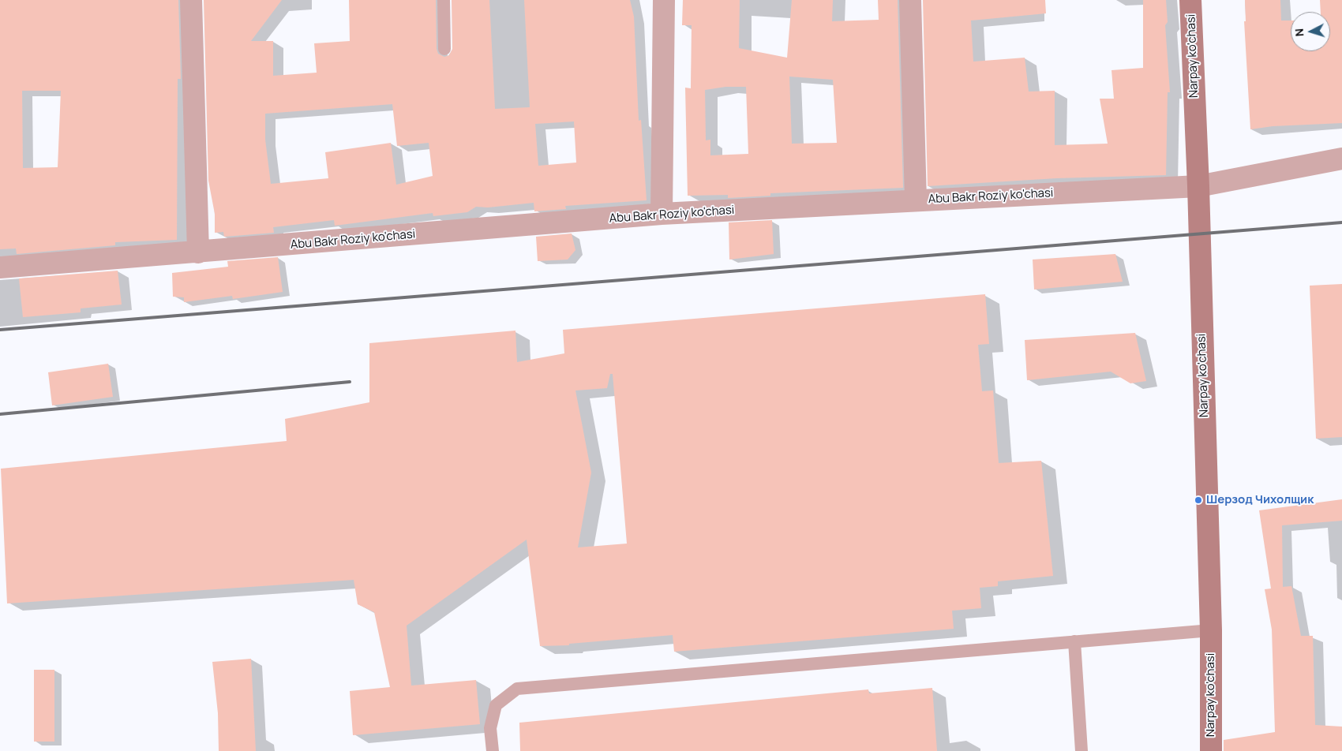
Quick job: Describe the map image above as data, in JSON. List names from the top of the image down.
{
  "streets": {
    "main road": ["Narpay ko'chasi"],
    "street": ["Abu Bakr Roziy ko'chasi"]
  },
  "crossings": [
    ["Narpay ko'chasi", "Abu Bakr Roziy ko'chasi"]
  ],
  "places": ["Шерзод Чихолщик"],
  "north": "left"
}
